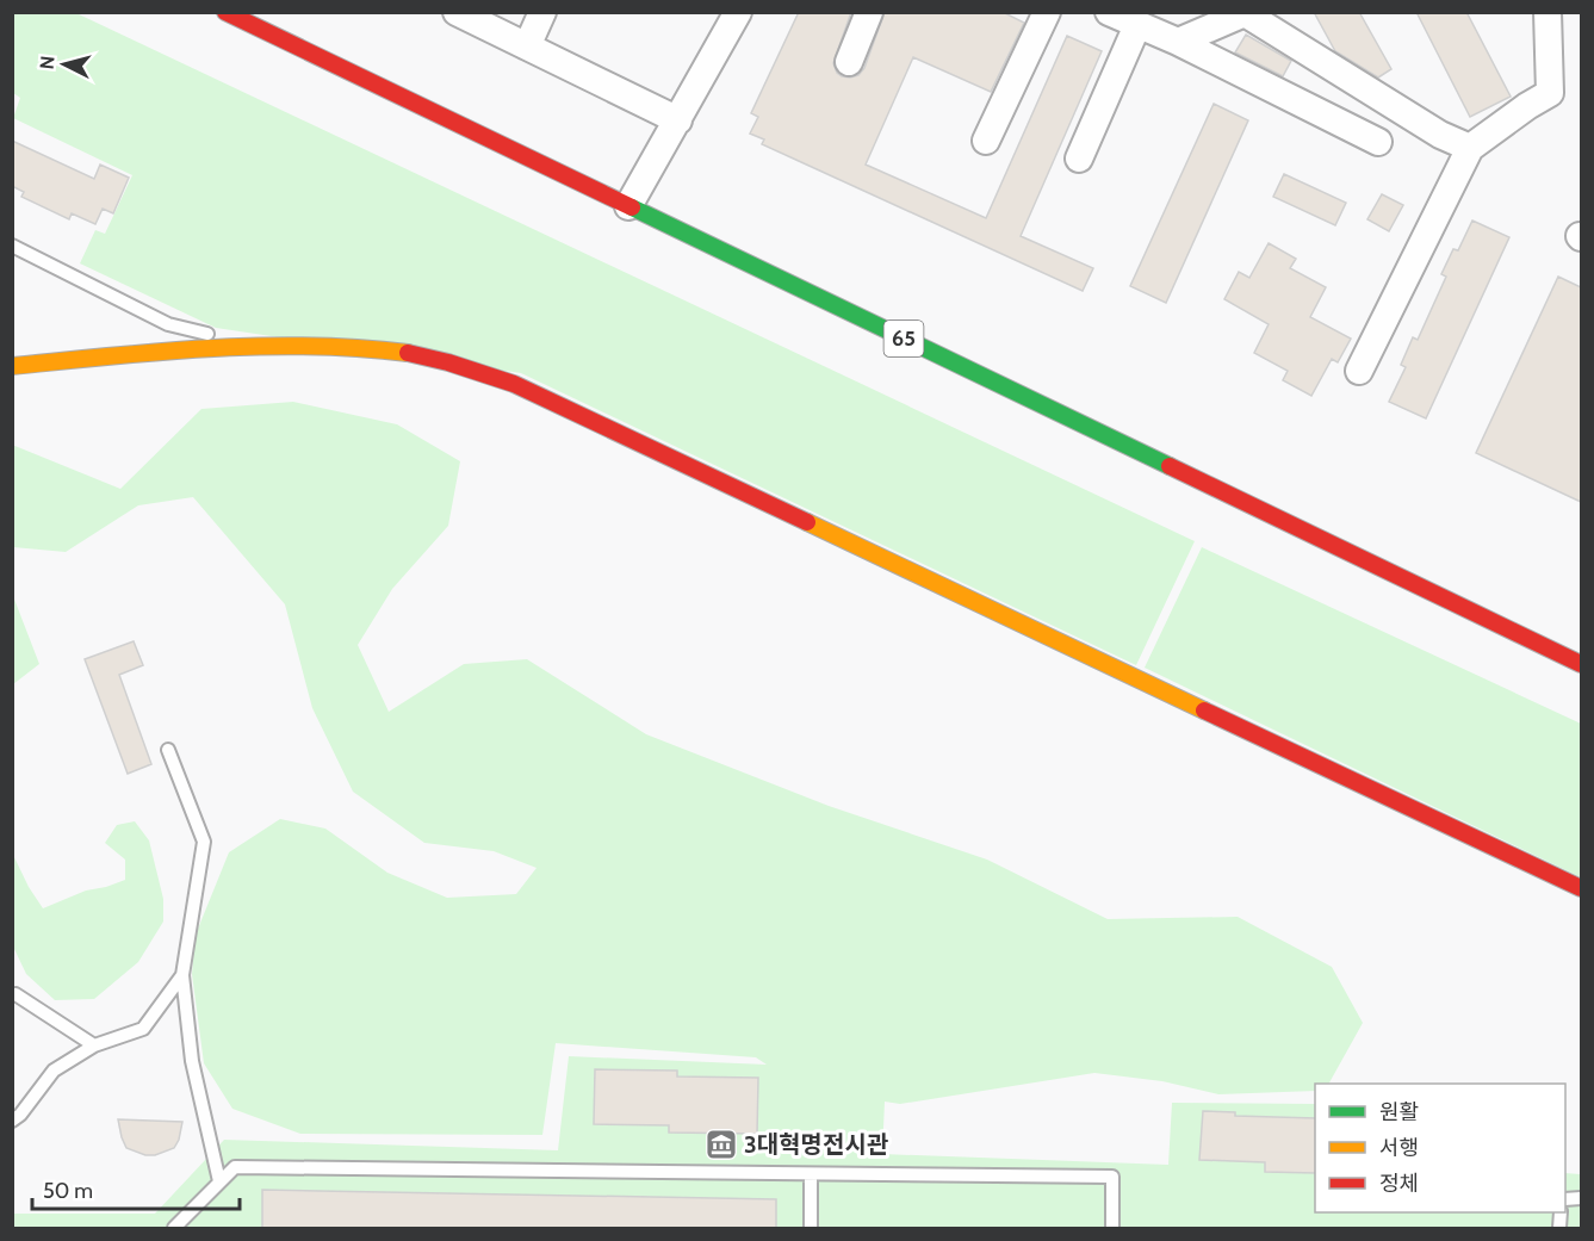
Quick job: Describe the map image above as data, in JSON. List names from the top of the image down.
{
  "streets": {
    "street": ["65"]
  },
  "places": {
    "museum": ["3대혁명전시관"]
  },
  "legend": ["원활", "서행", "정체"],
  "scale_bar": "50 m",
  "north": "left"
}
